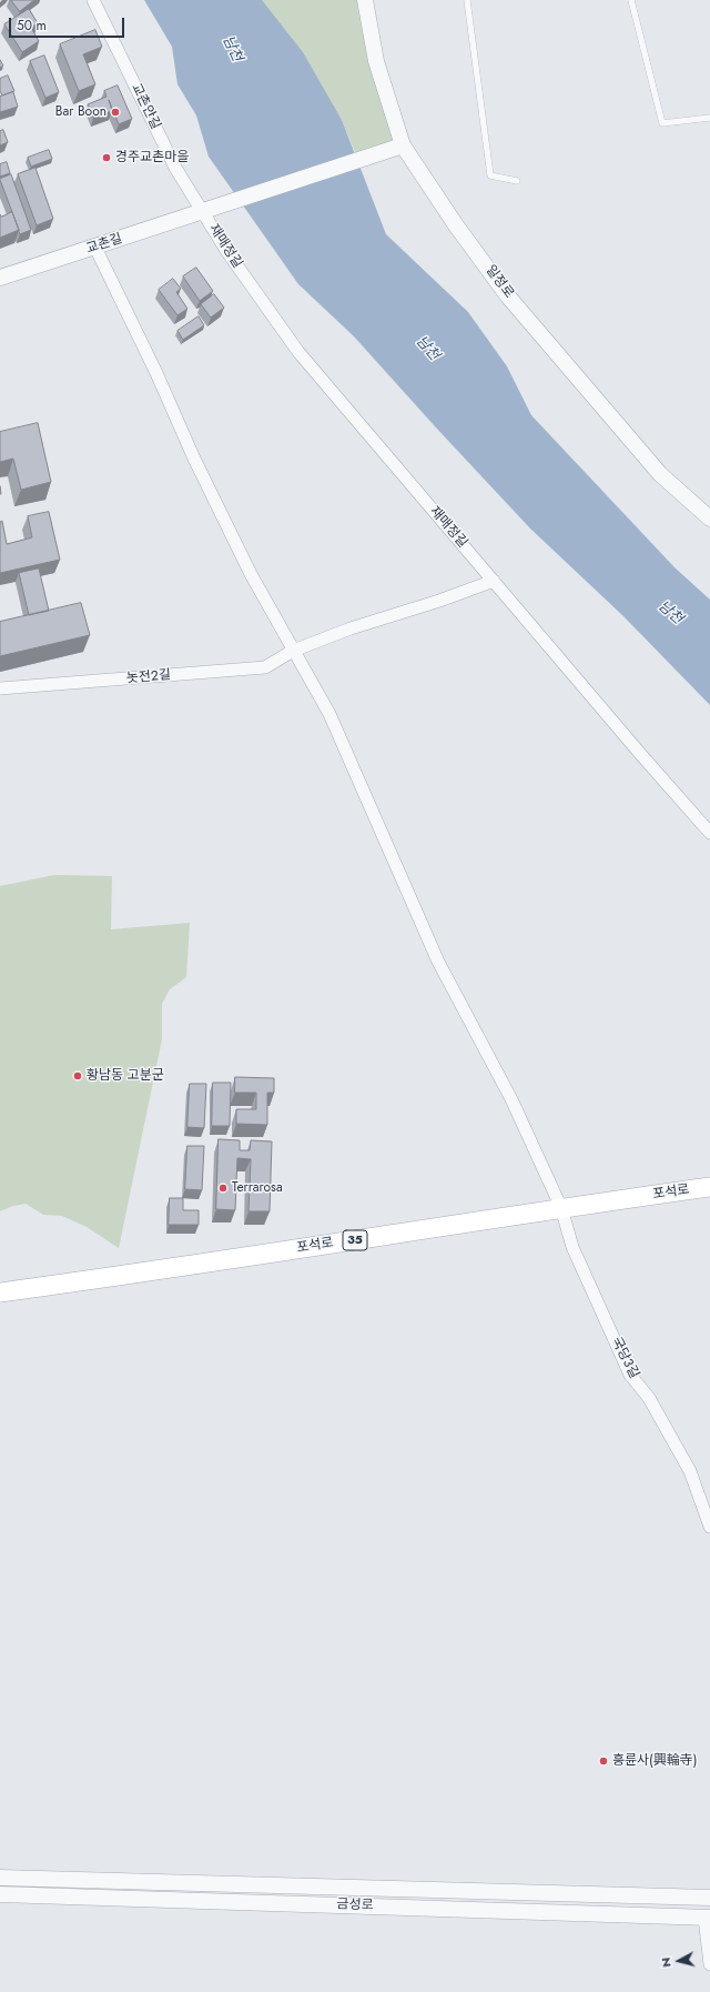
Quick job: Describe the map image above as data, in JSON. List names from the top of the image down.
{
  "streets": {
    "main road": ["포석로", "35"],
    "street": [
      "교촌안길",
      "교촌길",
      "재매정길",
      "일정로",
      "놋전2길",
      "국당3길",
      "금성로"
    ]
  },
  "crossings": [
    ["교촌안길", "교촌길"],
    ["교촌안길", "재매정길"],
    ["교촌길", "재매정길"],
    ["교촌길", "일정로"],
    ["교촌길", "국당3길"],
    ["재매정길", "놋전2길"],
    ["놋전2길", "국당3길"],
    ["포석로", "국당3길"]
  ],
  "water": ["남천"],
  "places": [
    "Bar Boon",
    "경주교촌마을",
    "황남동 고분군",
    "Terrarosa",
    "흥륜사(興輪寺)"
  ],
  "scale_bar": "50 m",
  "north": "left"
}
